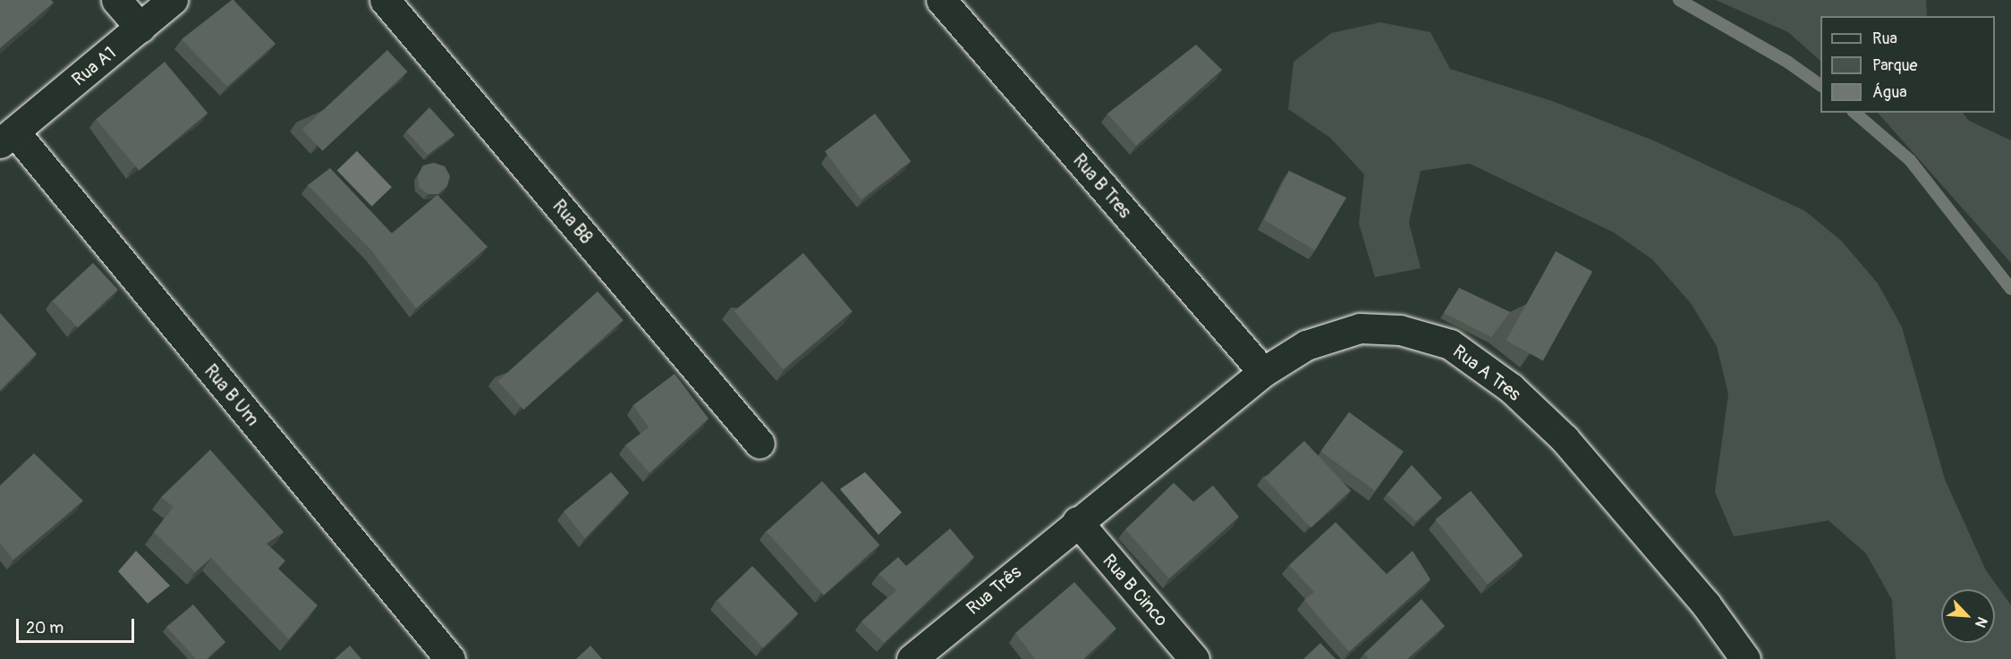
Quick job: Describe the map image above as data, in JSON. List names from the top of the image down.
{
  "streets": {
    "street": [
      "Rua A1",
      "Rua B Tres",
      "Rua B8",
      "Rua A Tres",
      "Rua B Um",
      "Rua Três",
      "Rua B Cinco"
    ]
  },
  "crossings": [
    ["Rua A1", "Rua B Um"],
    ["Rua B Tres", "Rua A Tres"],
    ["Rua A Tres", "Rua Três"],
    ["Rua A Tres", "Rua B Cinco"],
    ["Rua Três", "Rua B Cinco"]
  ],
  "legend": ["Rua", "Parque", "Água"],
  "scale_bar": "20 m",
  "north": "bottom right"
}
